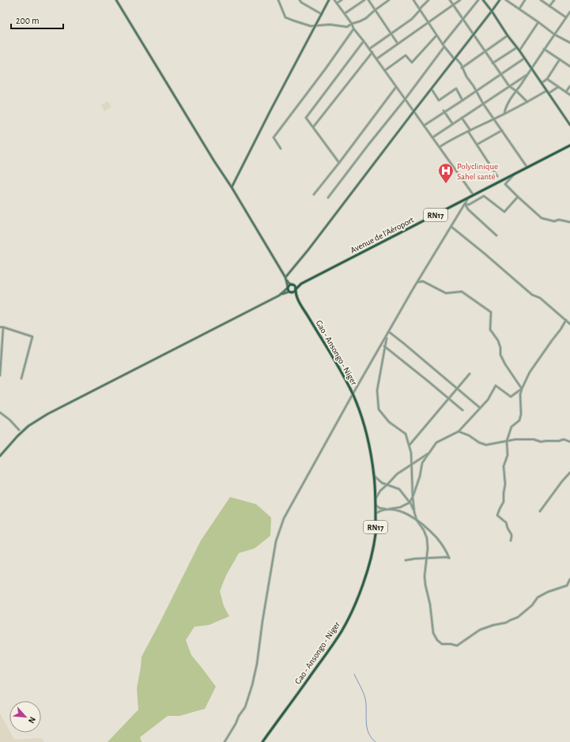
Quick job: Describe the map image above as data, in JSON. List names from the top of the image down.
{
  "streets": {
    "main road": ["RN17", "Avenue de l'Aéroport", "Gao - Ansongo - Niger"]
  },
  "crossings": [
    ["RN17", "Avenue de l'Aéroport"],
    ["RN17", "Gao - Ansongo - Niger"]
  ],
  "places": {
    "hospital": ["Polyclinique Sahel santé"]
  },
  "scale_bar": "200 m",
  "north": "bottom right"
}
